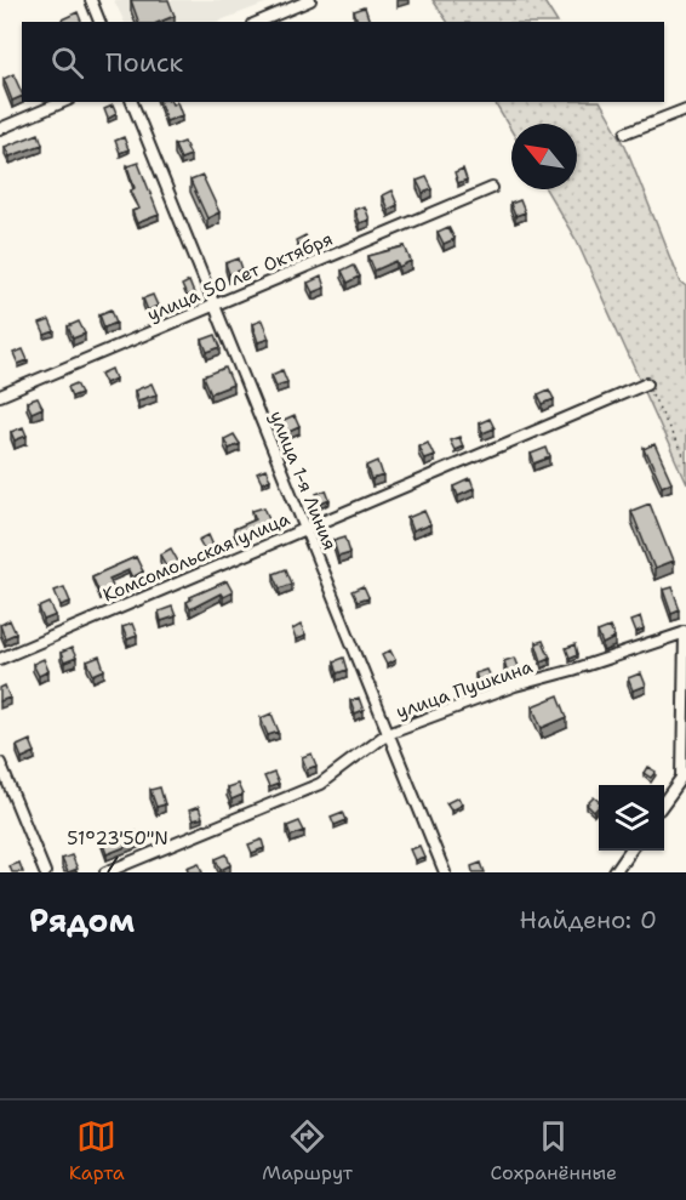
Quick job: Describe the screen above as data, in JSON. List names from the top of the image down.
{
  "streets": {
    "street": [
      "улица 50 лет Октября",
      "улица 1-я Линия",
      "Комсомольская улица",
      "улица Пушкина"
    ]
  },
  "crossings": [
    ["улица 50 лет Октября", "улица 1-я Линия"],
    ["улица 1-я Линия", "Комсомольская улица"],
    ["улица 1-я Линия", "улица Пушкина"]
  ],
  "north": "top left",
  "page": {
    "search": "Поиск",
    "heading": ["Рядом", "Найдено: 0"],
    "nav": ["Карта", "Маршрут", "Сохранённые"]
  },
  "coordinates": ["51°23'50\"N"]
}
